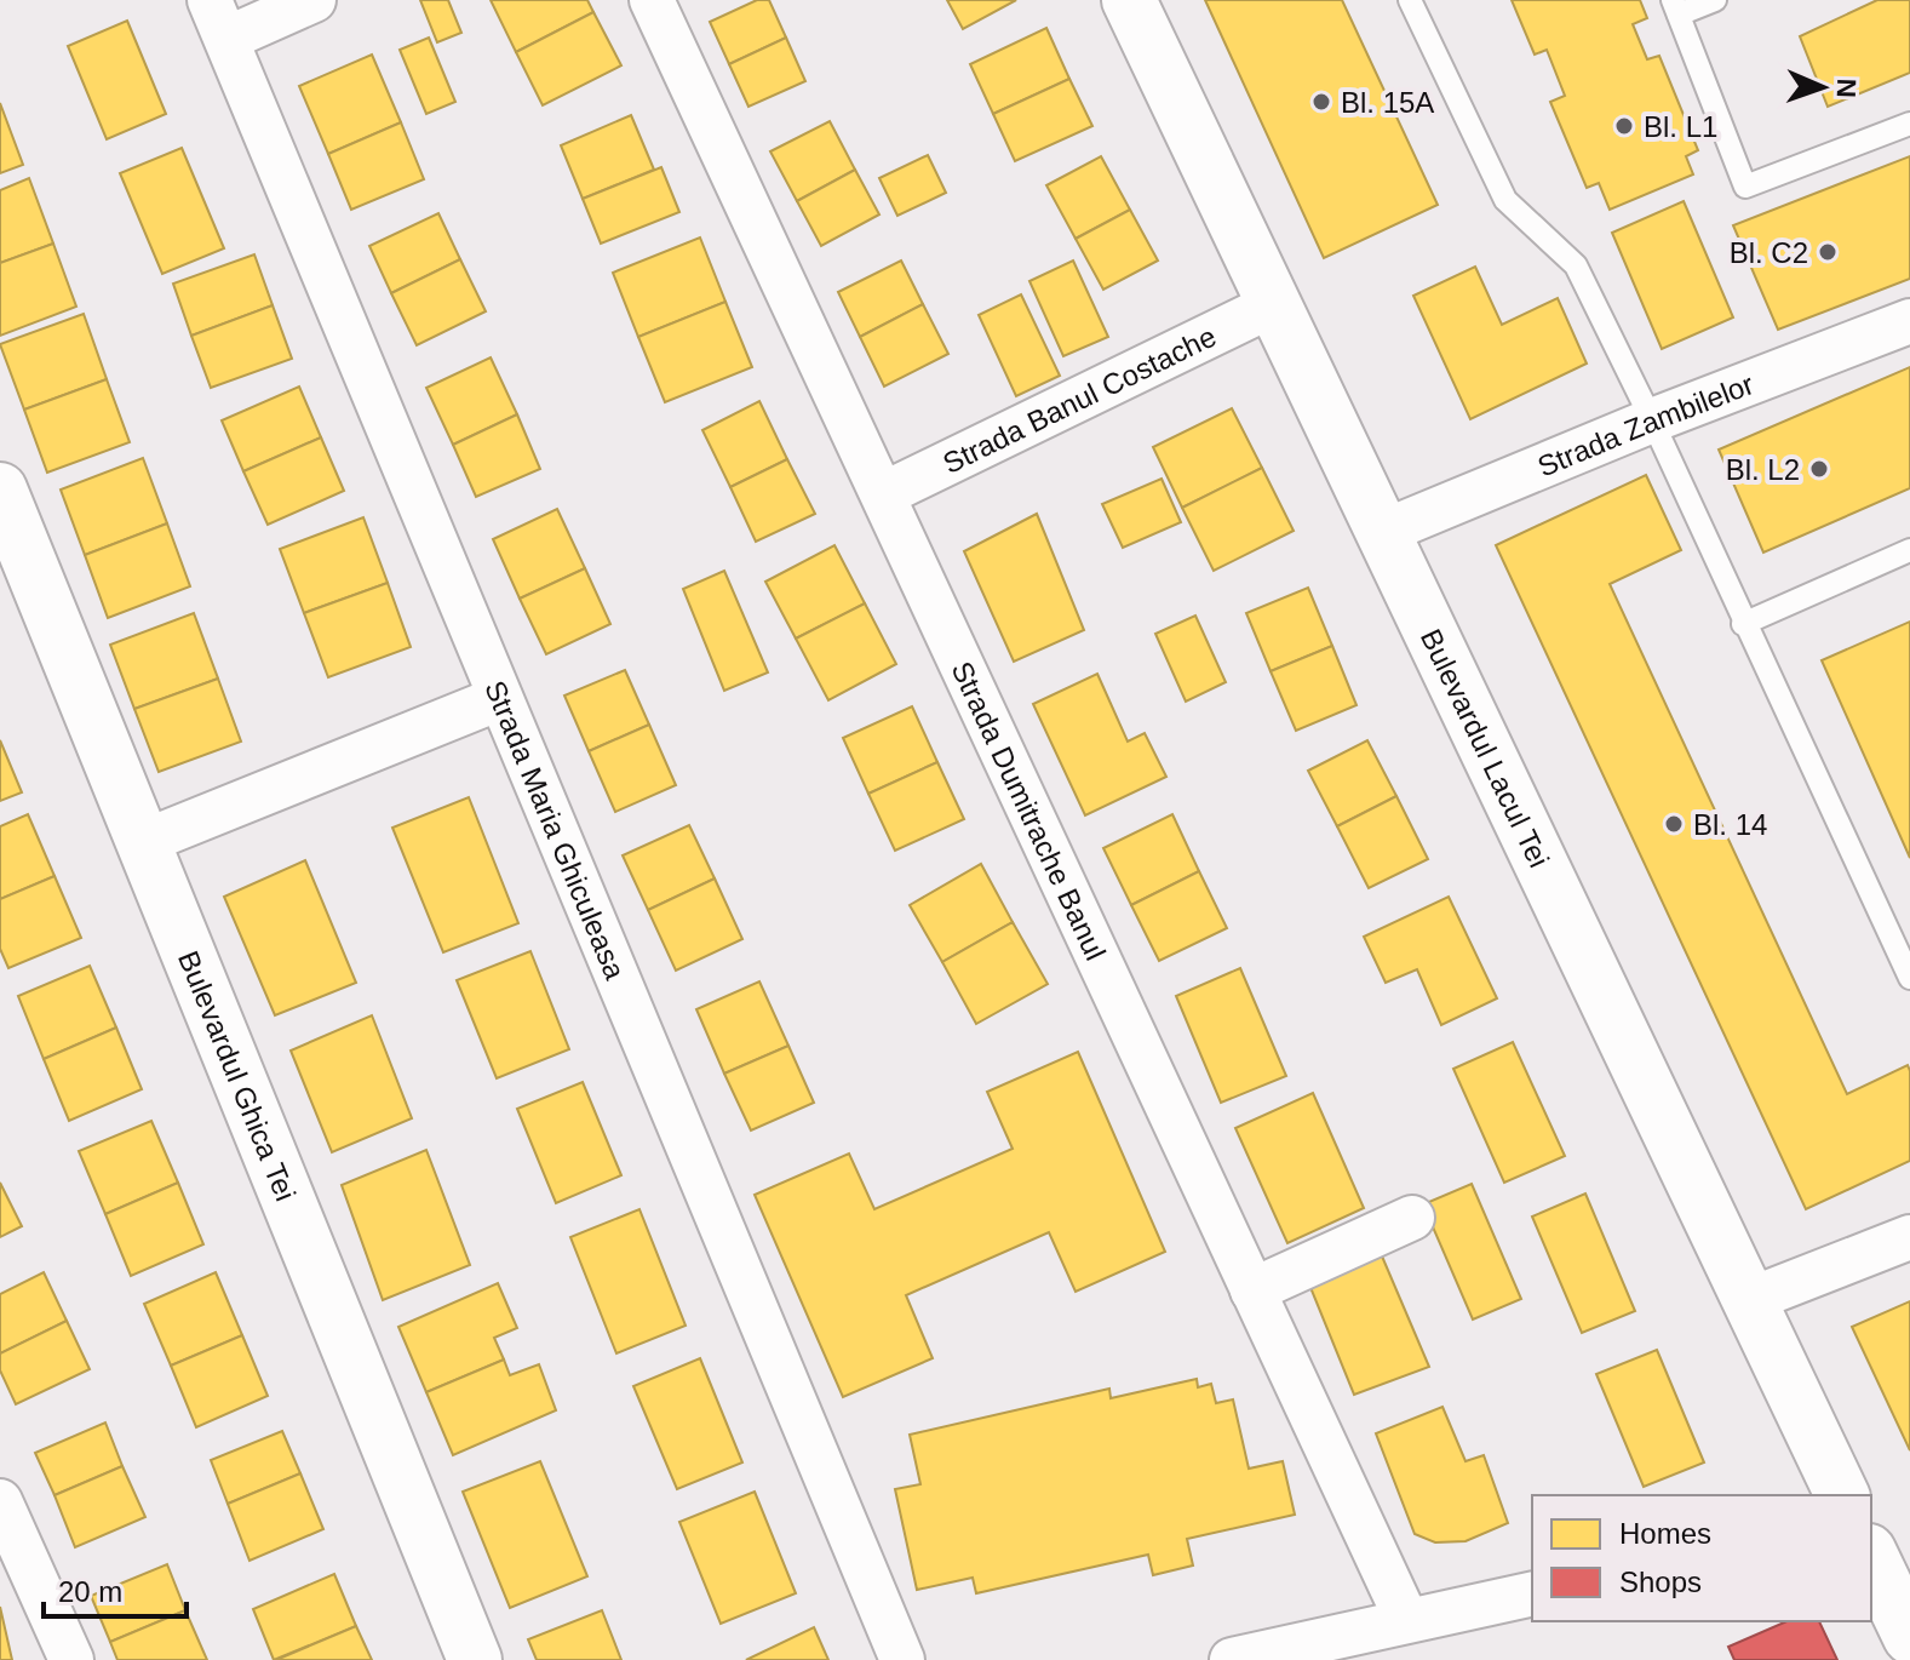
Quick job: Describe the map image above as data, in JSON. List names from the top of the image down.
{
  "streets": {
    "main road": ["Bulevardul Lacul Tei", "Bulevardul Ghica Tei"],
    "street": [
      "Strada Banul Costache",
      "Strada Zambilelor",
      "Strada Dumitrache Banul",
      "Strada Maria Ghiculeasa"
    ]
  },
  "crossings": [
    ["Strada Banul Costache", "Bulevardul Lacul Tei"],
    ["Strada Banul Costache", "Strada Dumitrache Banul"],
    ["Strada Zambilelor", "Bulevardul Lacul Tei"]
  ],
  "places": [
    "Bl. 15A",
    "Bl. L1",
    "Bl. C2",
    "Bl. L2",
    "Bl. 14"
  ],
  "legend": ["Homes", "Shops"],
  "scale_bar": "20 m",
  "north": "right"
}
